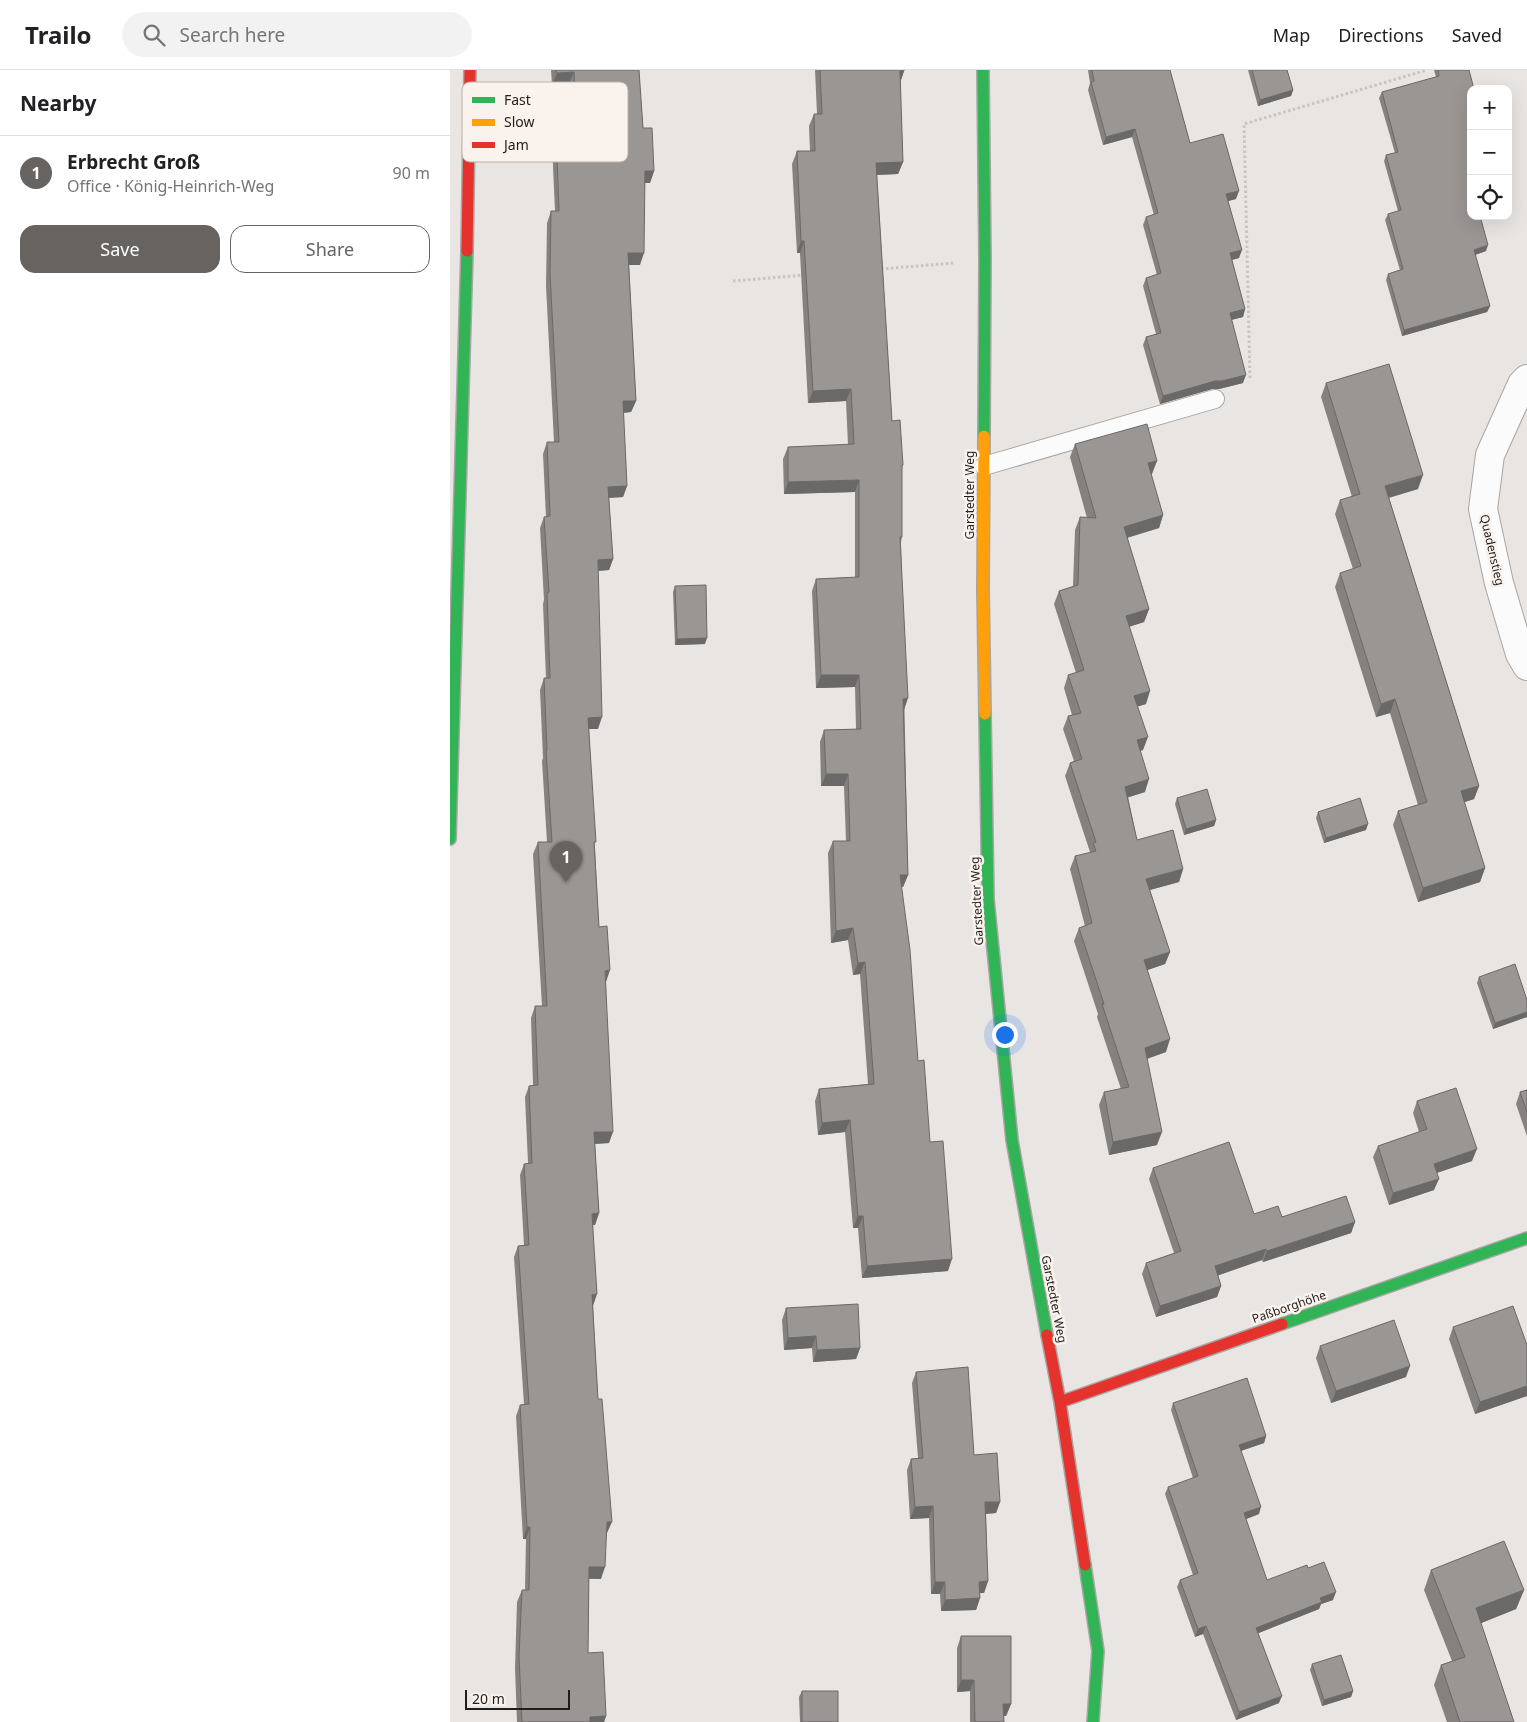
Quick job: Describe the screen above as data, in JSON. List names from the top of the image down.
{
  "streets": {
    "main road": ["Garstedter Weg", "Paßborghöhe"],
    "street": ["Quadenstieg"]
  },
  "crossings": [
    ["Garstedter Weg", "Paßborghöhe"]
  ],
  "legend": ["Fast", "Slow", "Jam"],
  "scale_bar": "20 m",
  "page": {
    "header": "Trailo",
    "search": "Search here",
    "nav": ["Map", "Directions", "Saved"],
    "heading": "Nearby",
    "map_buttons": ["+", "−"],
    "list": [
      {
        "mark": "1",
        "name": "Erbrecht Groß",
        "note": "Office · König-Heinrich-Weg",
        "value": "90 m"
      }
    ],
    "buttons": ["Save", "Share"],
    "pins": "1",
    "scale": "20 m"
  }
}
